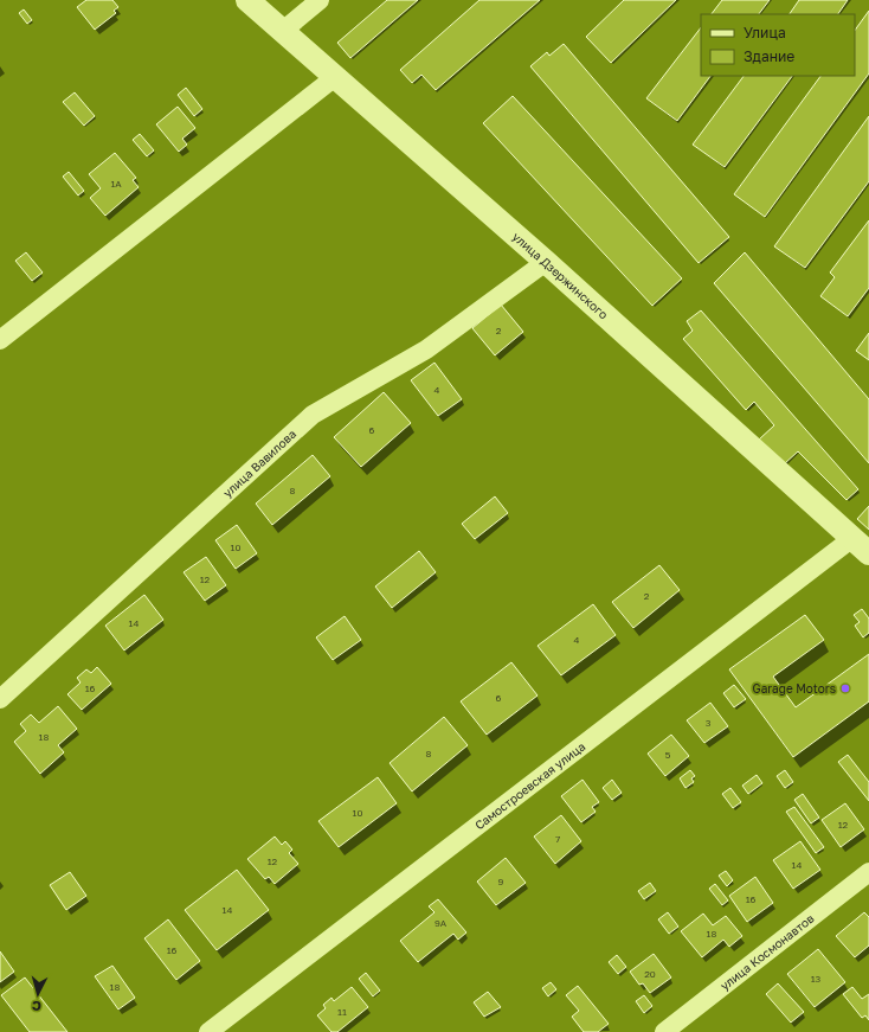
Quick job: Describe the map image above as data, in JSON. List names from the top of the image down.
{
  "streets": {
    "street": [
      "улица Дзержинского",
      "улица Вавилова",
      "Самостроевская улица",
      "улица Космонавтов"
    ]
  },
  "crossings": [
    ["улица Дзержинского", "улица Вавилова"],
    ["улица Дзержинского", "Самостроевская улица"]
  ],
  "places": ["Garage Motors"],
  "house_numbers": [
    "1А",
    "2",
    "4",
    "6",
    "8",
    "10",
    "12",
    "2",
    "14",
    "4",
    "16",
    "6",
    "3",
    "18",
    "8",
    "5",
    "10",
    "12",
    "7",
    "12",
    "14",
    "9",
    "16",
    "14",
    "9А",
    "18",
    "16",
    "20",
    "13",
    "18",
    "11"
  ],
  "legend": ["Улица", "Здание"],
  "north": "bottom"
}
